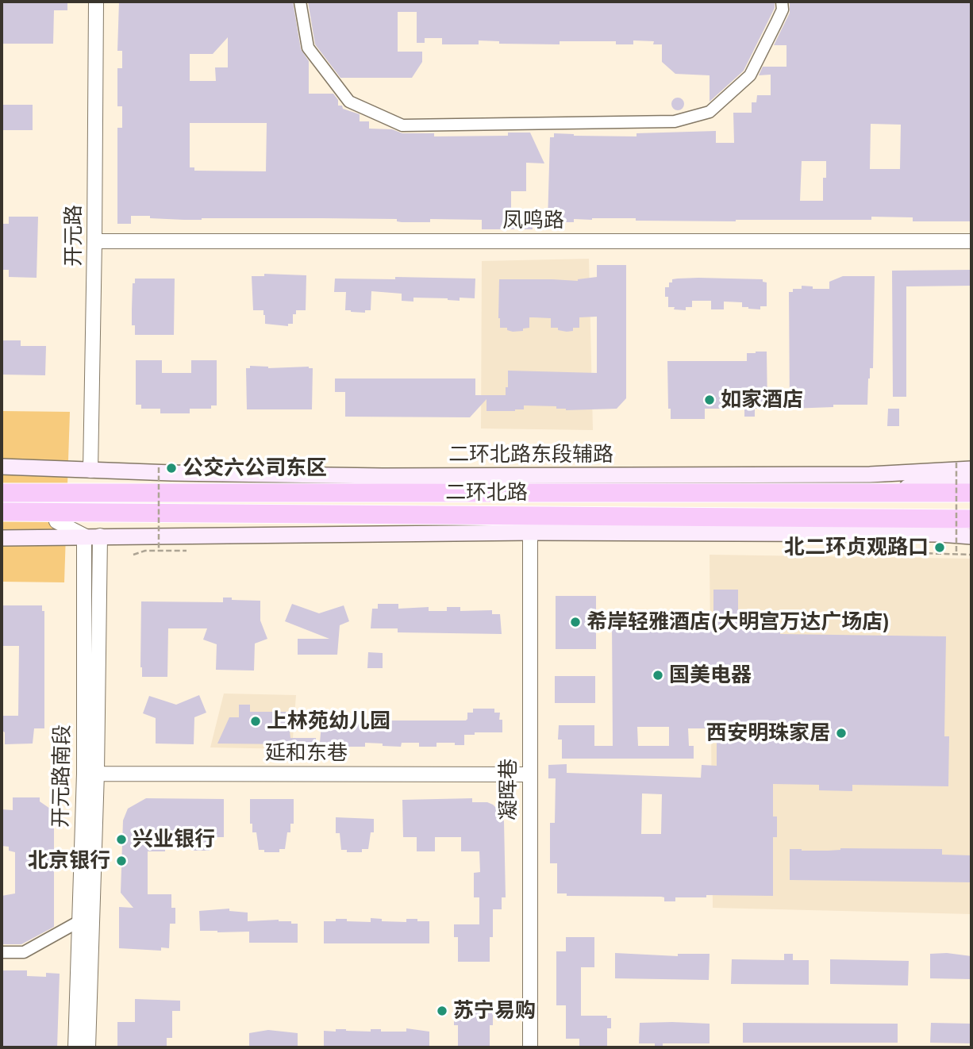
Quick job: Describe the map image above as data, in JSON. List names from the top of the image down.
{
  "streets": {
    "highway": ["二环北路"],
    "main road": ["二环北路东段辅路"],
    "street": [
      "凤鸣路",
      "开元路",
      "延和东巷",
      "开元路南段",
      "凝晖巷"
    ]
  },
  "crossings": [
    ["凤鸣路", "开元路"],
    ["开元路", "二环北路东段辅路"],
    ["延和东巷", "开元路南段"],
    ["延和东巷", "凝晖巷"]
  ],
  "places": [
    "如家酒店",
    "公交六公司东区",
    "北二环贞观路口",
    "希岸轻雅酒店(大明宫万达广场店)",
    "国美电器",
    "上林苑幼儿园",
    "西安明珠家居",
    "兴业银行",
    "北京银行",
    "苏宁易购"
  ]
}
